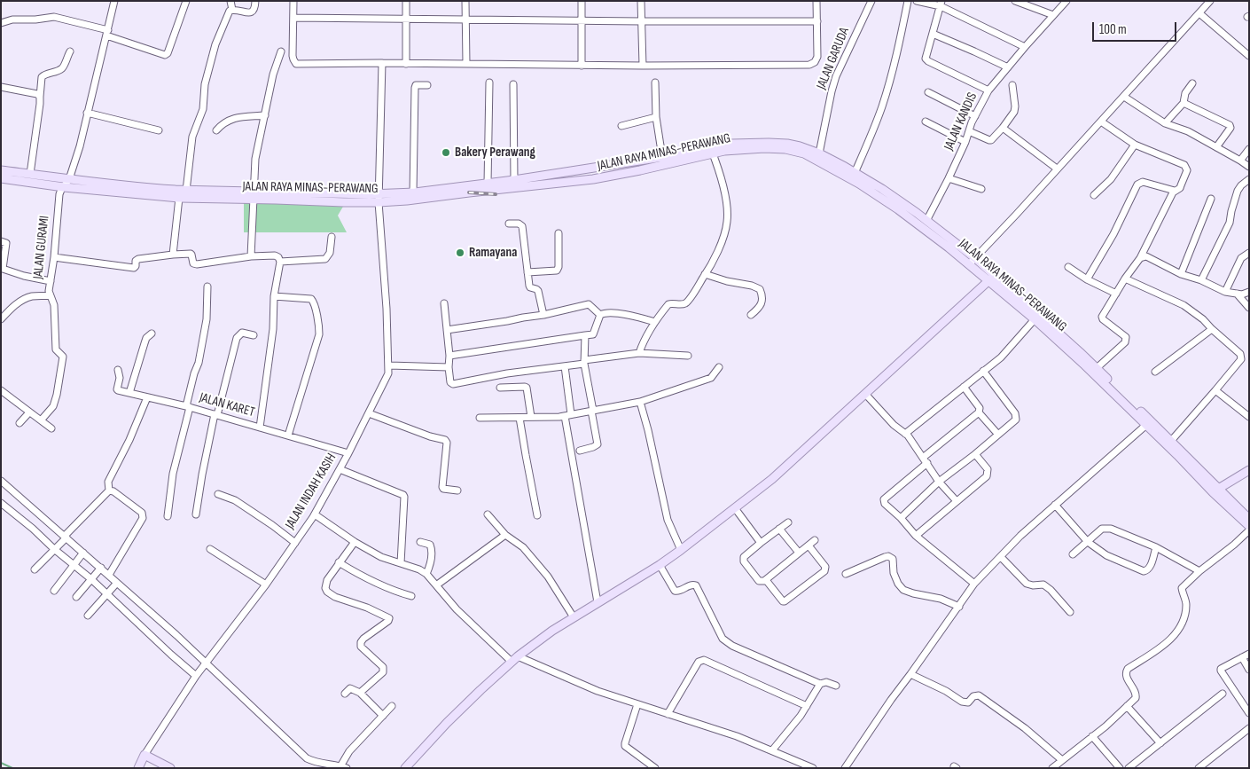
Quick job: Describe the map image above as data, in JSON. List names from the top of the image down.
{
  "streets": {
    "main road": ["JALAN RAYA MINAS-PERAWANG"],
    "street": [
      "JALAN GARUDA",
      "JALAN KANDIS",
      "JALAN GURAMI",
      "JALAN KARET",
      "JALAN INDAH KASIH"
    ]
  },
  "crossings": [
    ["JALAN GARUDA", "JALAN RAYA MINAS-PERAWANG"],
    ["JALAN KANDIS", "JALAN RAYA MINAS-PERAWANG"],
    ["JALAN RAYA MINAS-PERAWANG", "JALAN GURAMI"],
    ["JALAN RAYA MINAS-PERAWANG", "JALAN INDAH KASIH"],
    ["JALAN KARET", "JALAN INDAH KASIH"]
  ],
  "places": ["Bakery Perawang", "Ramayana"],
  "scale_bar": "100 m"
}
